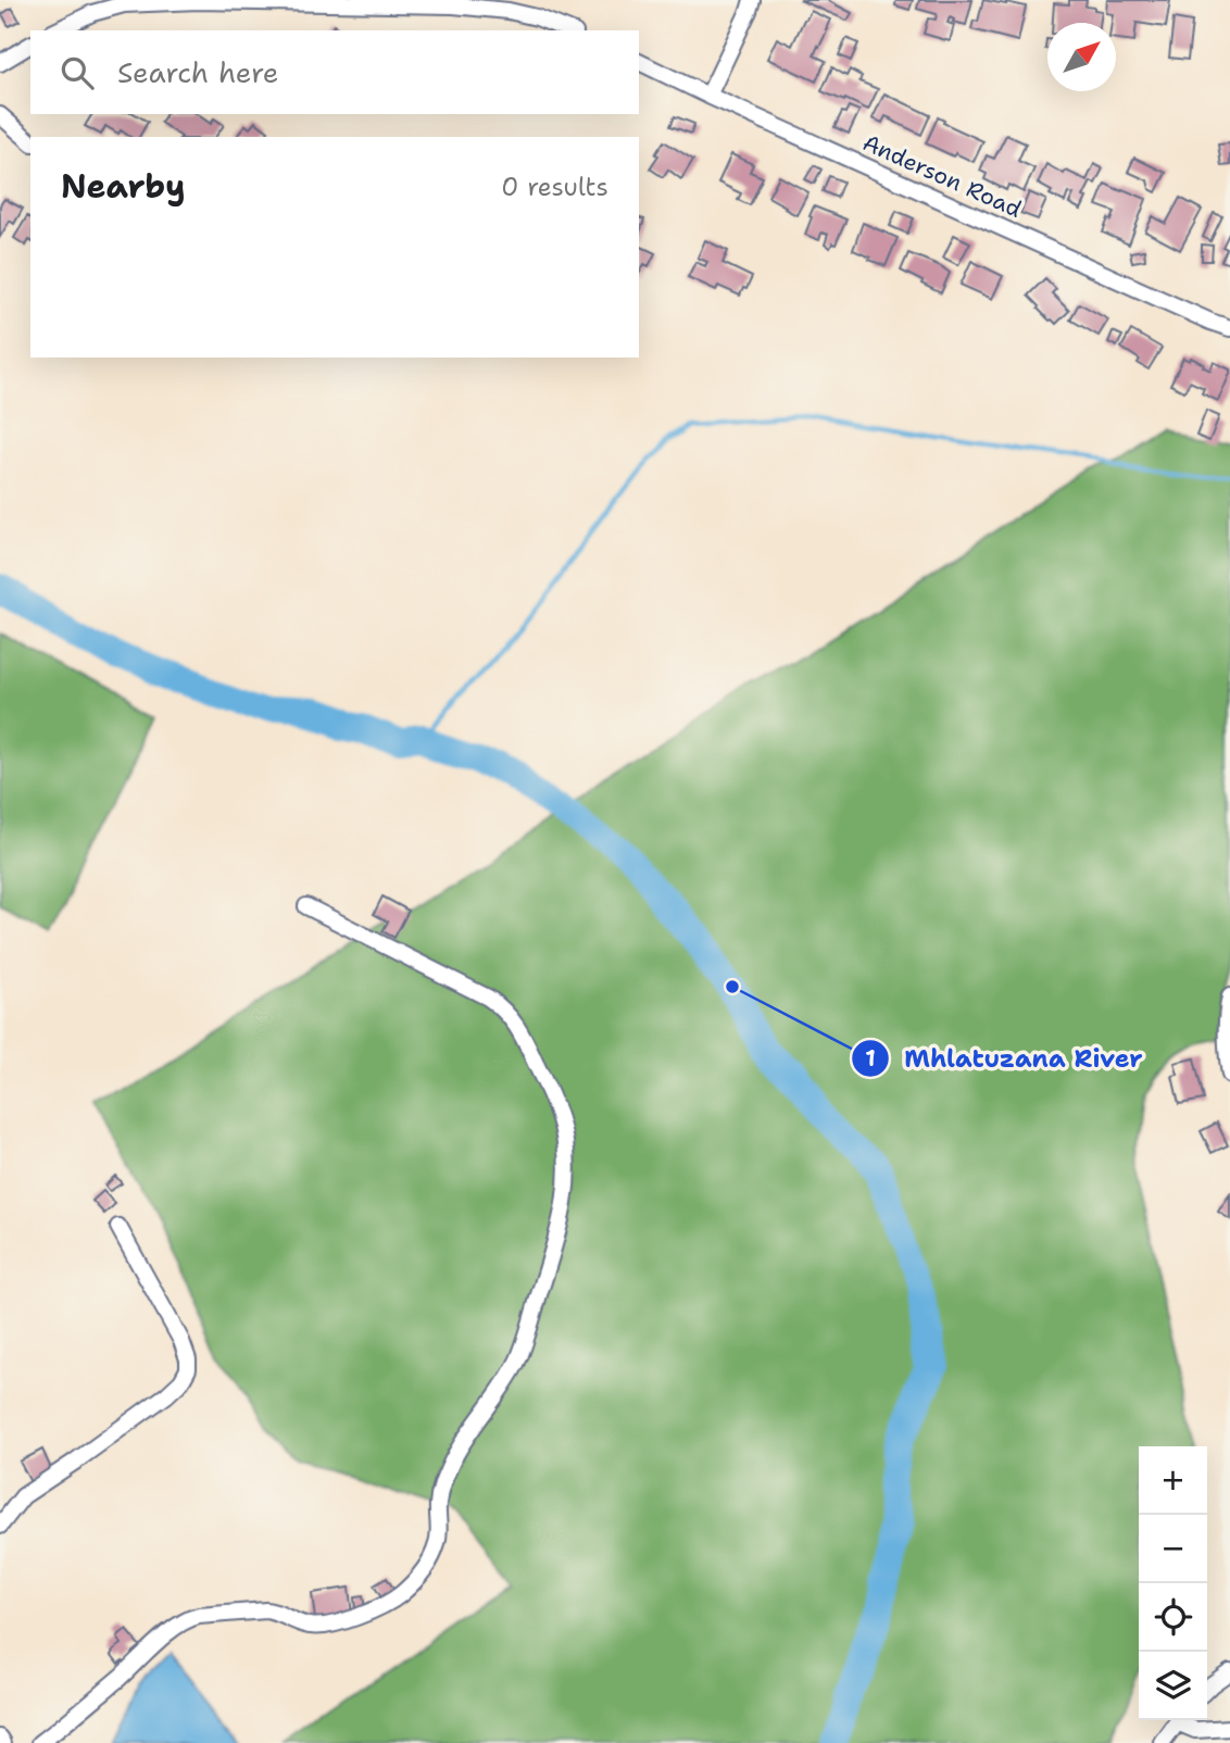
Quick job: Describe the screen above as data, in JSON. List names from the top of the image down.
{
  "streets": {
    "street": ["Anderson Road"]
  },
  "places": ["Mhlatuzana River"],
  "north": "top right",
  "page": {
    "search": "Search here",
    "heading": ["Nearby", "0 results"],
    "map_buttons": ["+", "−"]
  }
}
